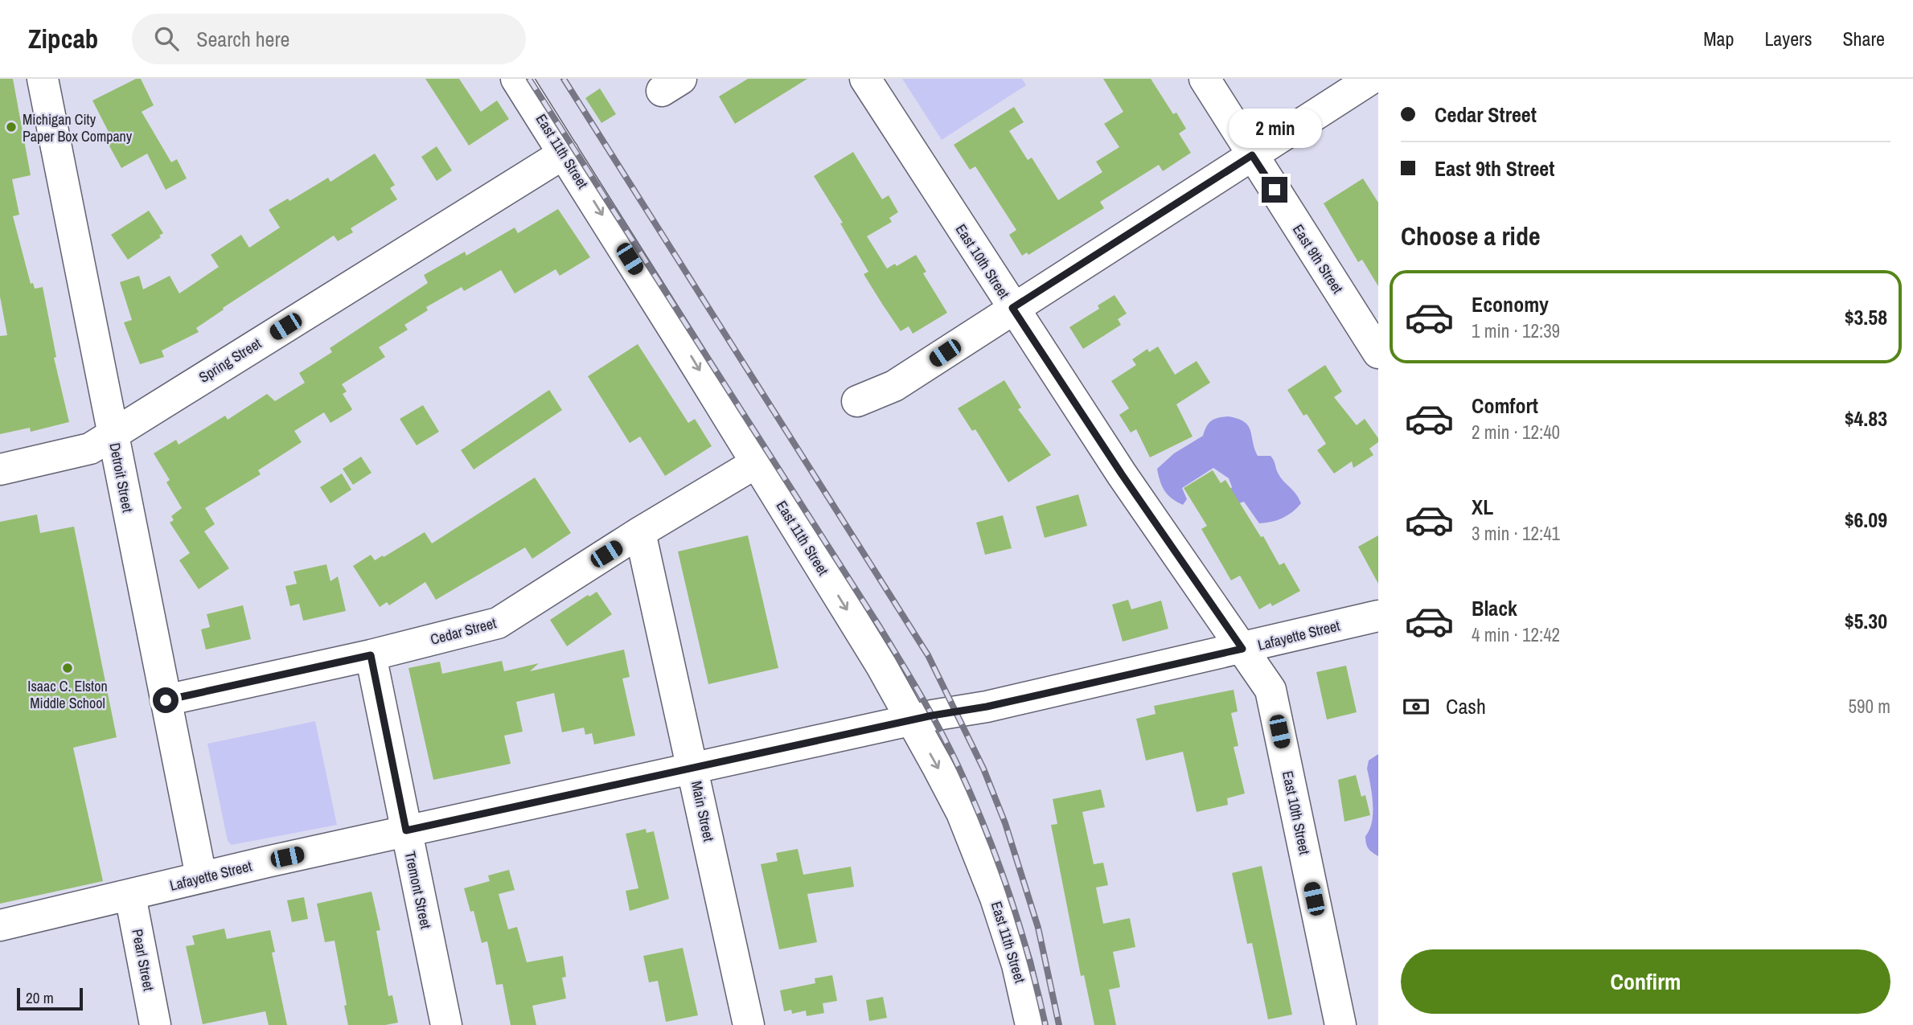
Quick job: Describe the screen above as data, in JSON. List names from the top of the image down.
{
  "streets": {
    "street": [
      "East 11th Street",
      "East 9th Street",
      "East 10th Street",
      "Spring Street",
      "Detroit Street",
      "Cedar Street",
      "Lafayette Street",
      "Main Street",
      "Tremont Street",
      "Pearl Street"
    ]
  },
  "crossings": [
    ["East 11th Street", "Spring Street"],
    ["East 11th Street", "Cedar Street"],
    ["East 11th Street", "Lafayette Street"],
    ["East 10th Street", "Lafayette Street"],
    ["Spring Street", "Detroit Street"],
    ["Detroit Street", "Cedar Street"],
    ["Detroit Street", "Lafayette Street"],
    ["Cedar Street", "Main Street"],
    ["Cedar Street", "Tremont Street"],
    ["Lafayette Street", "Main Street"],
    ["Lafayette Street", "Tremont Street"],
    ["Lafayette Street", "Pearl Street"]
  ],
  "one_way": ["East 11th Street"],
  "places": ["Michigan City Paper Box Company", "Isaac C. Elston Middle School"],
  "scale_bar": "20 m",
  "page": {
    "header": "Zipcab",
    "search": "Search here",
    "nav": ["Map", "Layers", "Share"],
    "banner": ["Cedar Street", "East 9th Street"],
    "bubble": "2 min",
    "heading": "Choose a ride",
    "list": [
      {
        "name": "Economy",
        "note": "1 min · 12:39",
        "value": "$3.58"
      },
      {
        "name": "Comfort",
        "note": "2 min · 12:40",
        "value": "$4.83"
      },
      {
        "name": "XL",
        "note": "3 min · 12:41",
        "value": "$6.09"
      },
      {
        "name": "Black",
        "note": "4 min · 12:42",
        "value": "$5.30"
      }
    ],
    "pay": ["Cash", "590 m"],
    "buttons": "Confirm",
    "scale": "20 m"
  }
}
